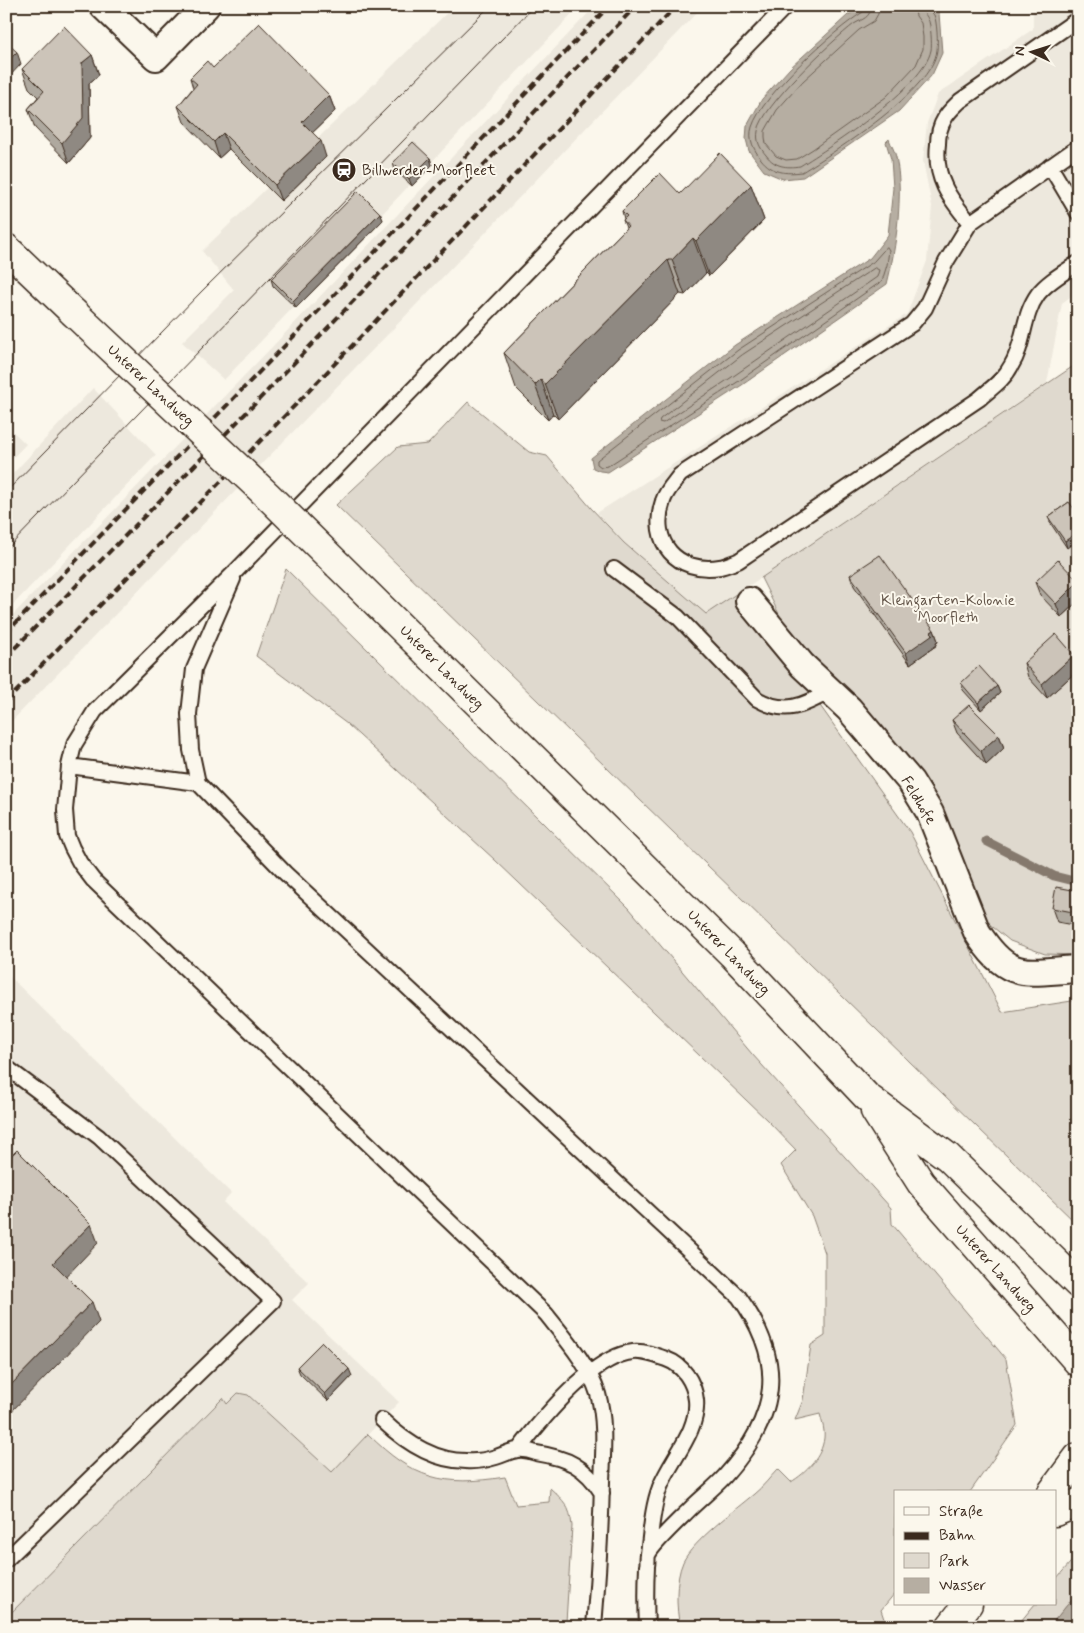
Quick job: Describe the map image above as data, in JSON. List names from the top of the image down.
{
  "streets": {
    "main road": ["Unterer Landweg"],
    "street": ["Feldhofe"]
  },
  "parks": ["Kleingarten-Kolonie Moorfleth"],
  "places": {
    "station": ["Billwerder-Moorfleet"]
  },
  "legend": [
    "Straße",
    "Bahn",
    "Park",
    "Wasser"
  ],
  "north": "left"
}
